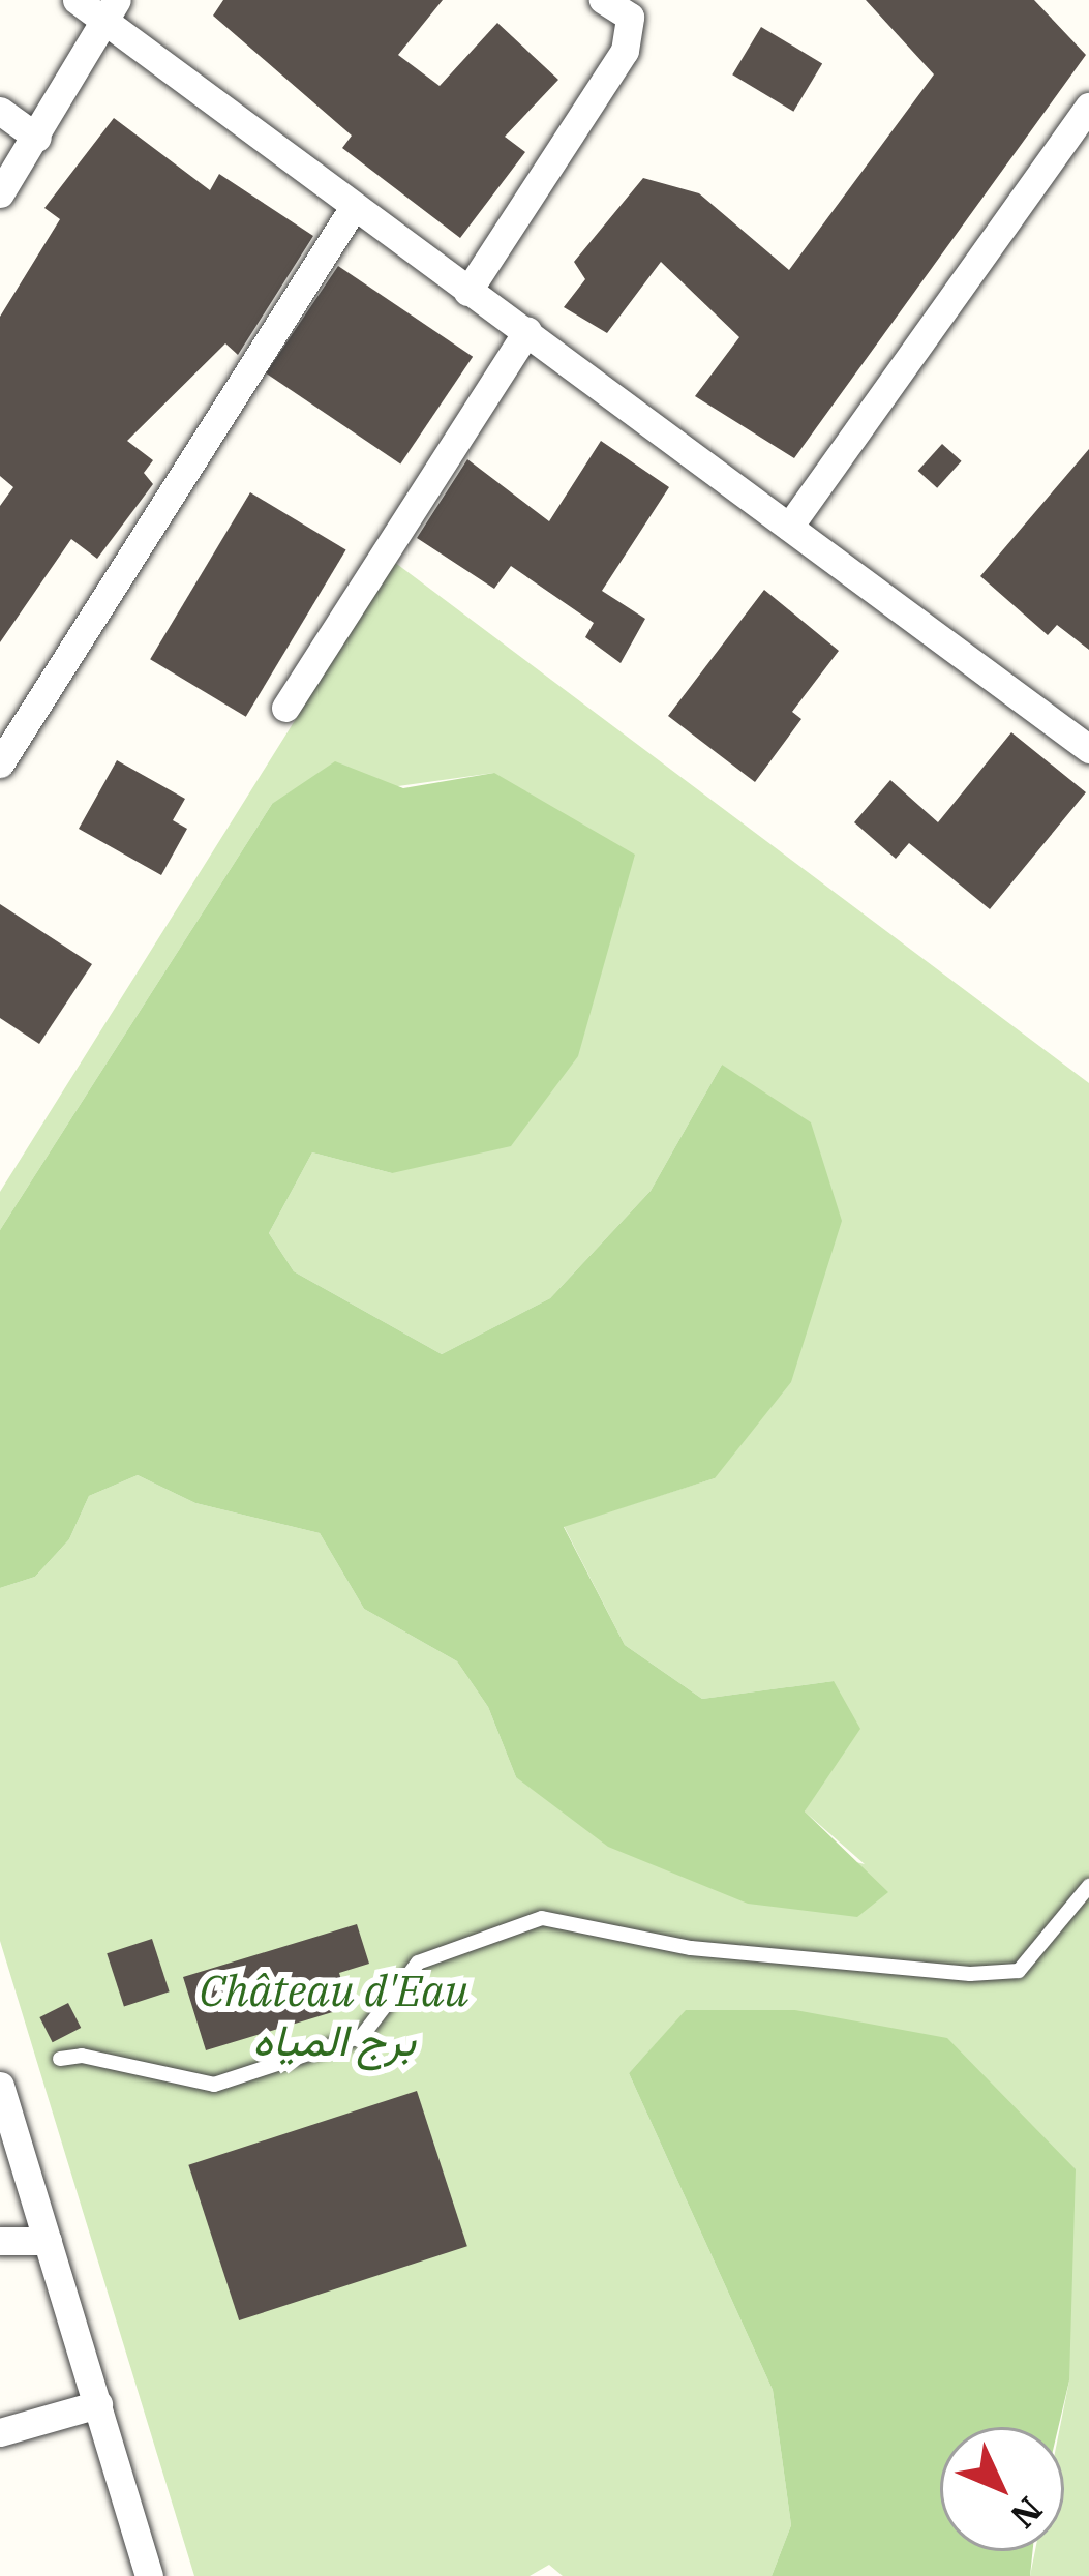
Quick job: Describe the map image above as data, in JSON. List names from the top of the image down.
{
  "parks": ["Château d'Eau برج المياه"],
  "north": "bottom right"
}
